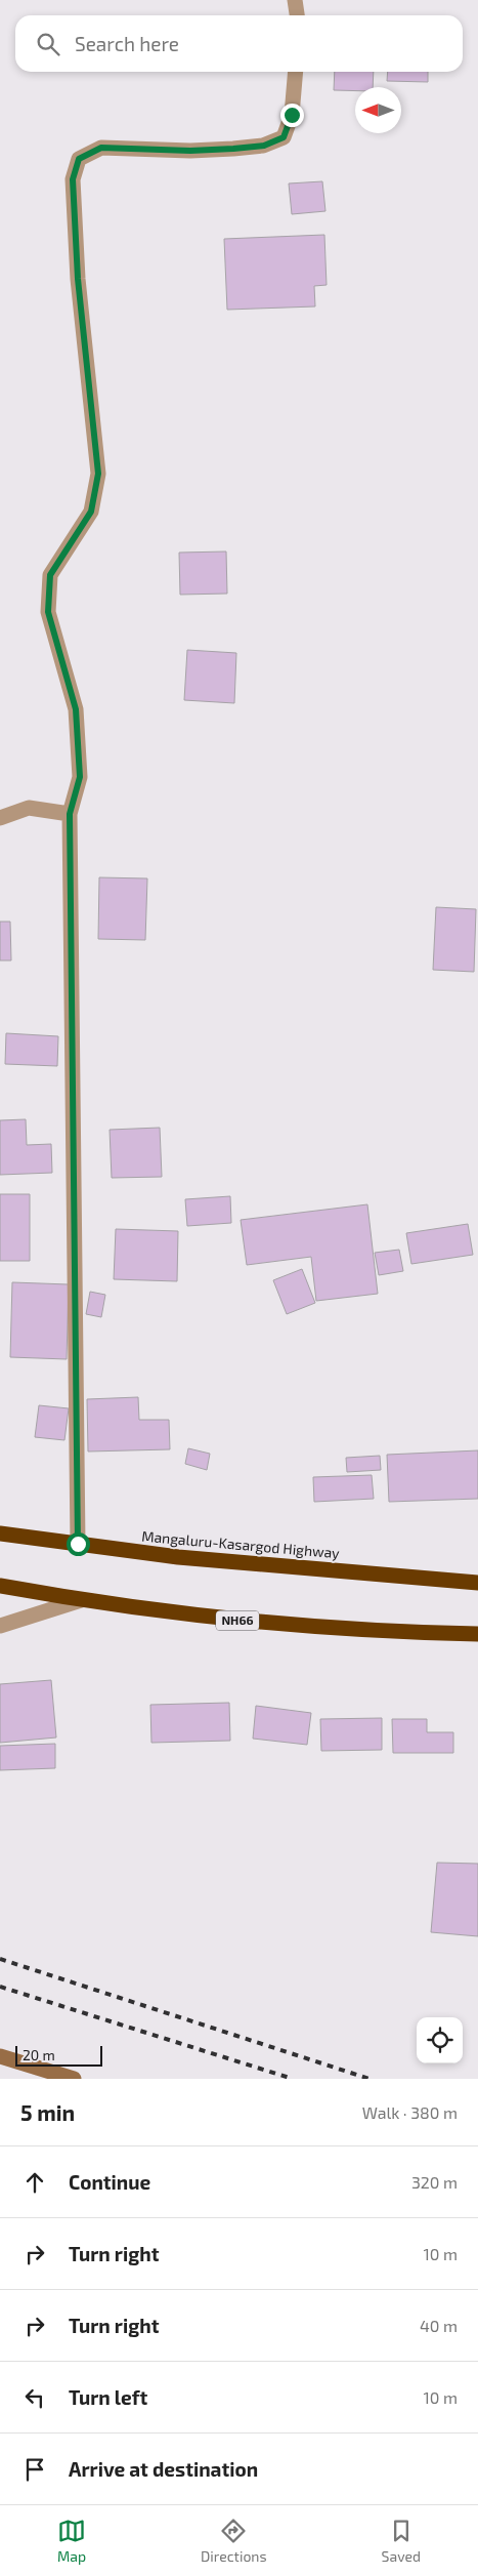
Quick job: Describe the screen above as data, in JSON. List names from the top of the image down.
{
  "streets": {
    "highway": ["Mangaluru-Kasargod Highway", "NH66"]
  },
  "scale_bar": "20 m",
  "north": "left",
  "page": {
    "search": "Search here",
    "scale": "20 m",
    "heading": ["5 min", "Walk · 380 m"],
    "list": [
      ["Continue", "320 m"],
      ["Turn right", "10 m"],
      ["Turn right", "40 m"],
      ["Turn left", "10 m"],
      "Arrive at destination"
    ],
    "nav": ["Map", "Directions", "Saved"]
  }
}
